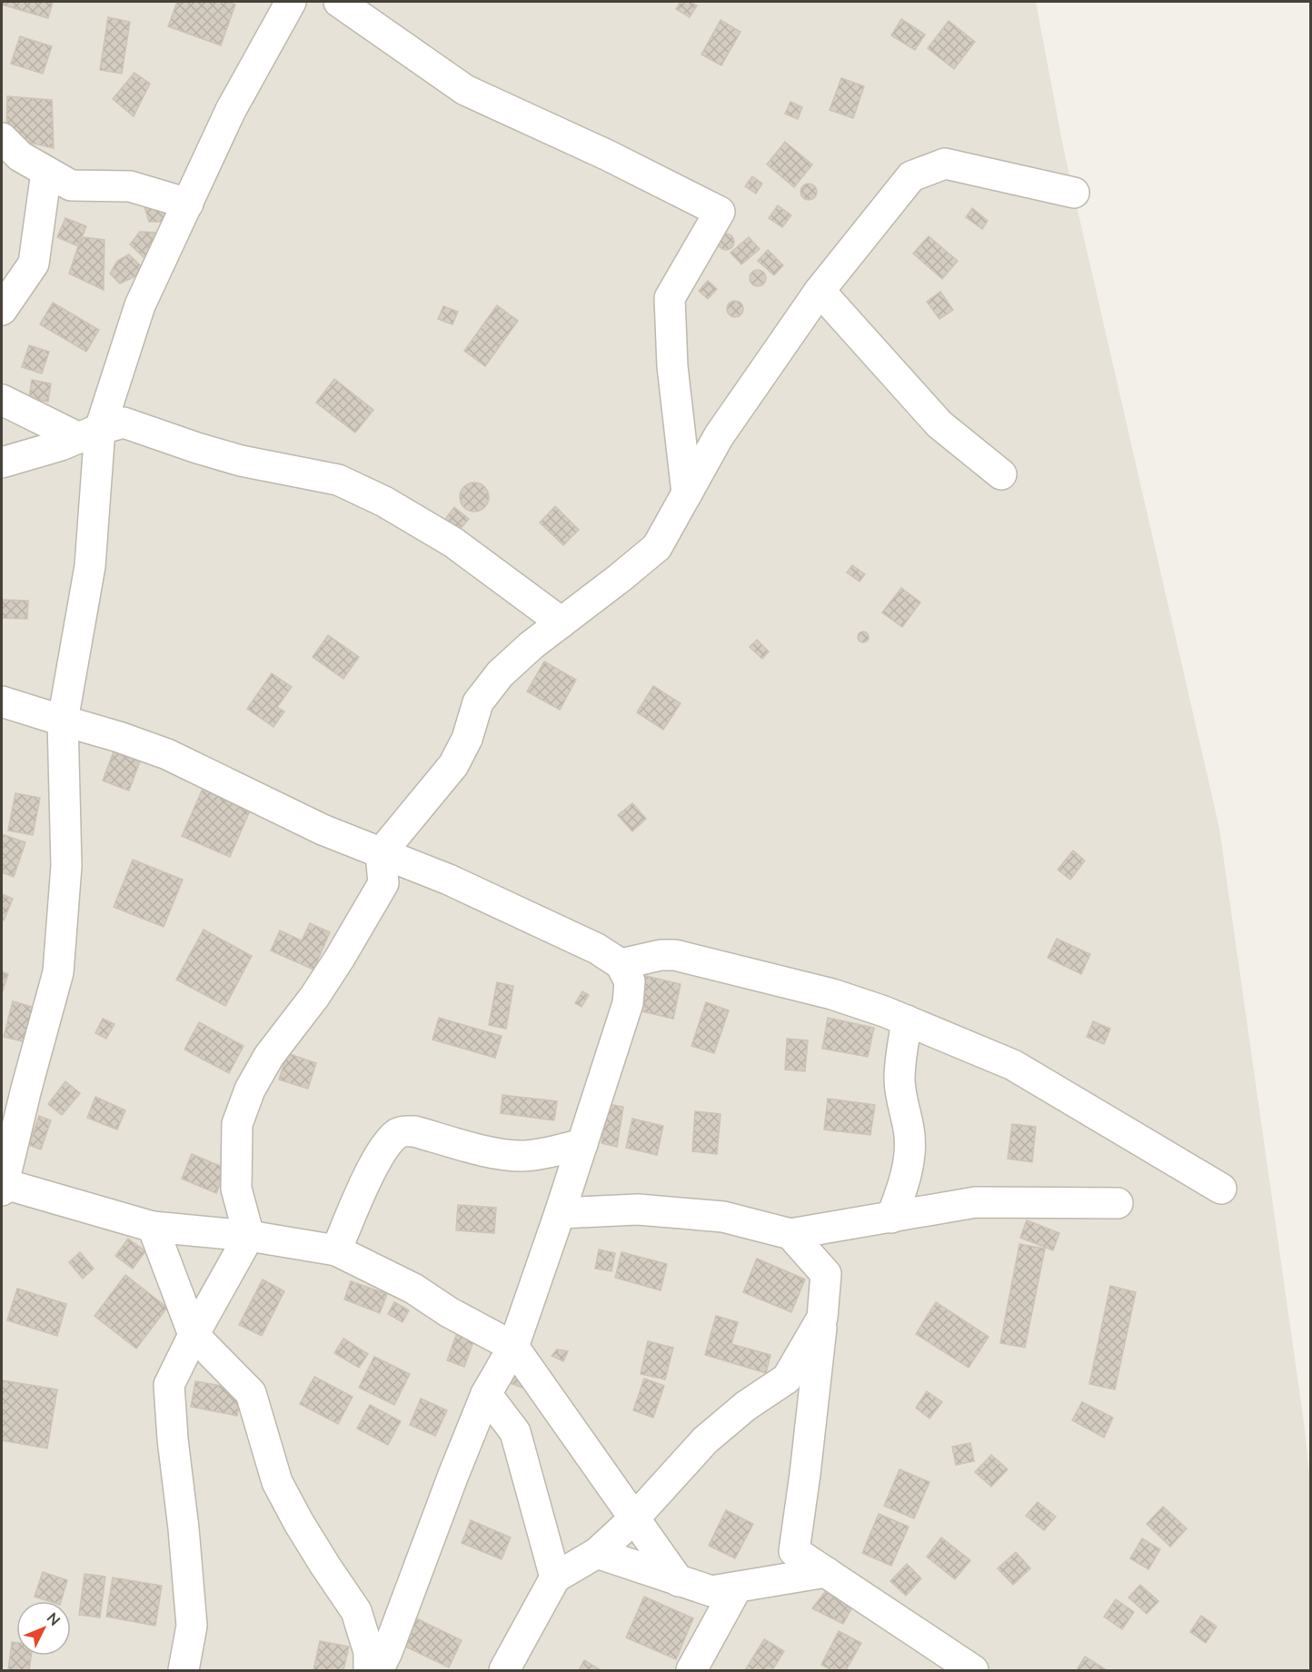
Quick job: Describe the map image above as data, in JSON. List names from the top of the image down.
{
  "north": "top right"
}
